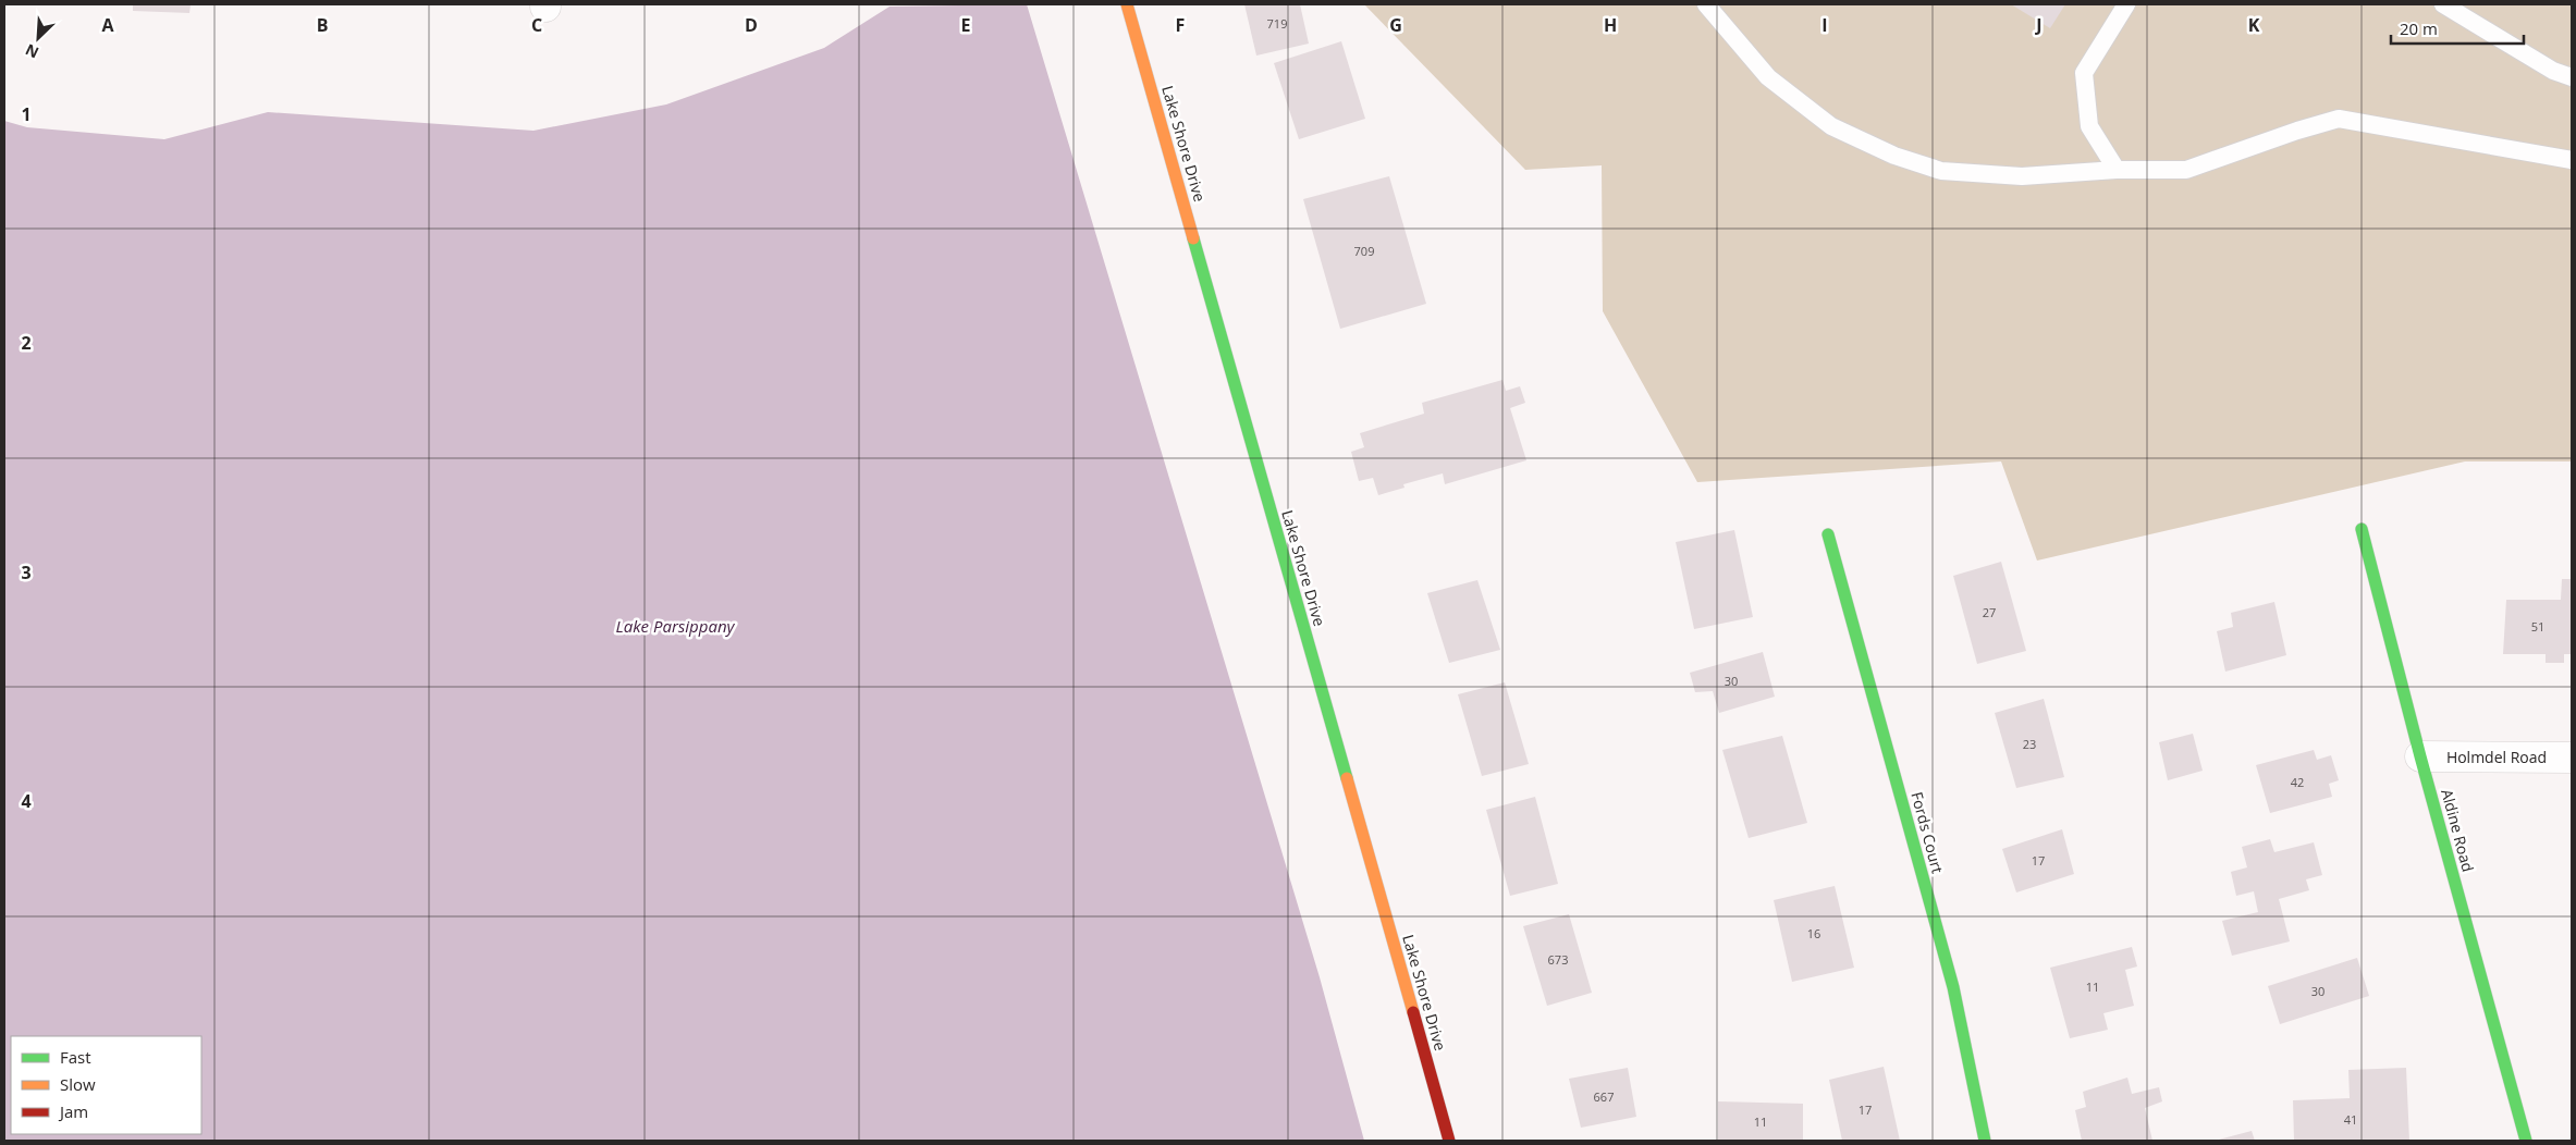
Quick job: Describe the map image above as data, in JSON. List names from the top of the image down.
{
  "streets": {
    "street": [
      "Lake Shore Drive",
      "Holmdel Road",
      "Aldine Road",
      "Fords Court"
    ]
  },
  "crossings": [
    ["Holmdel Road", "Aldine Road"]
  ],
  "water": ["Lake Parsippany"],
  "house_numbers": [
    "719",
    "709",
    "27",
    "51",
    "30",
    "23",
    "42",
    "17",
    "16",
    "673",
    "11",
    "30",
    "667",
    "17",
    "41",
    "11"
  ],
  "legend": ["Fast", "Slow", "Jam"],
  "scale_bar": "20 m",
  "north": "bottom left",
  "grid": {
    "columns": [
      "A",
      "B",
      "C",
      "D",
      "E",
      "F",
      "G",
      "H",
      "I",
      "J",
      "K"
    ],
    "rows": [
      "1",
      "2",
      "3",
      "4"
    ]
  }
}
